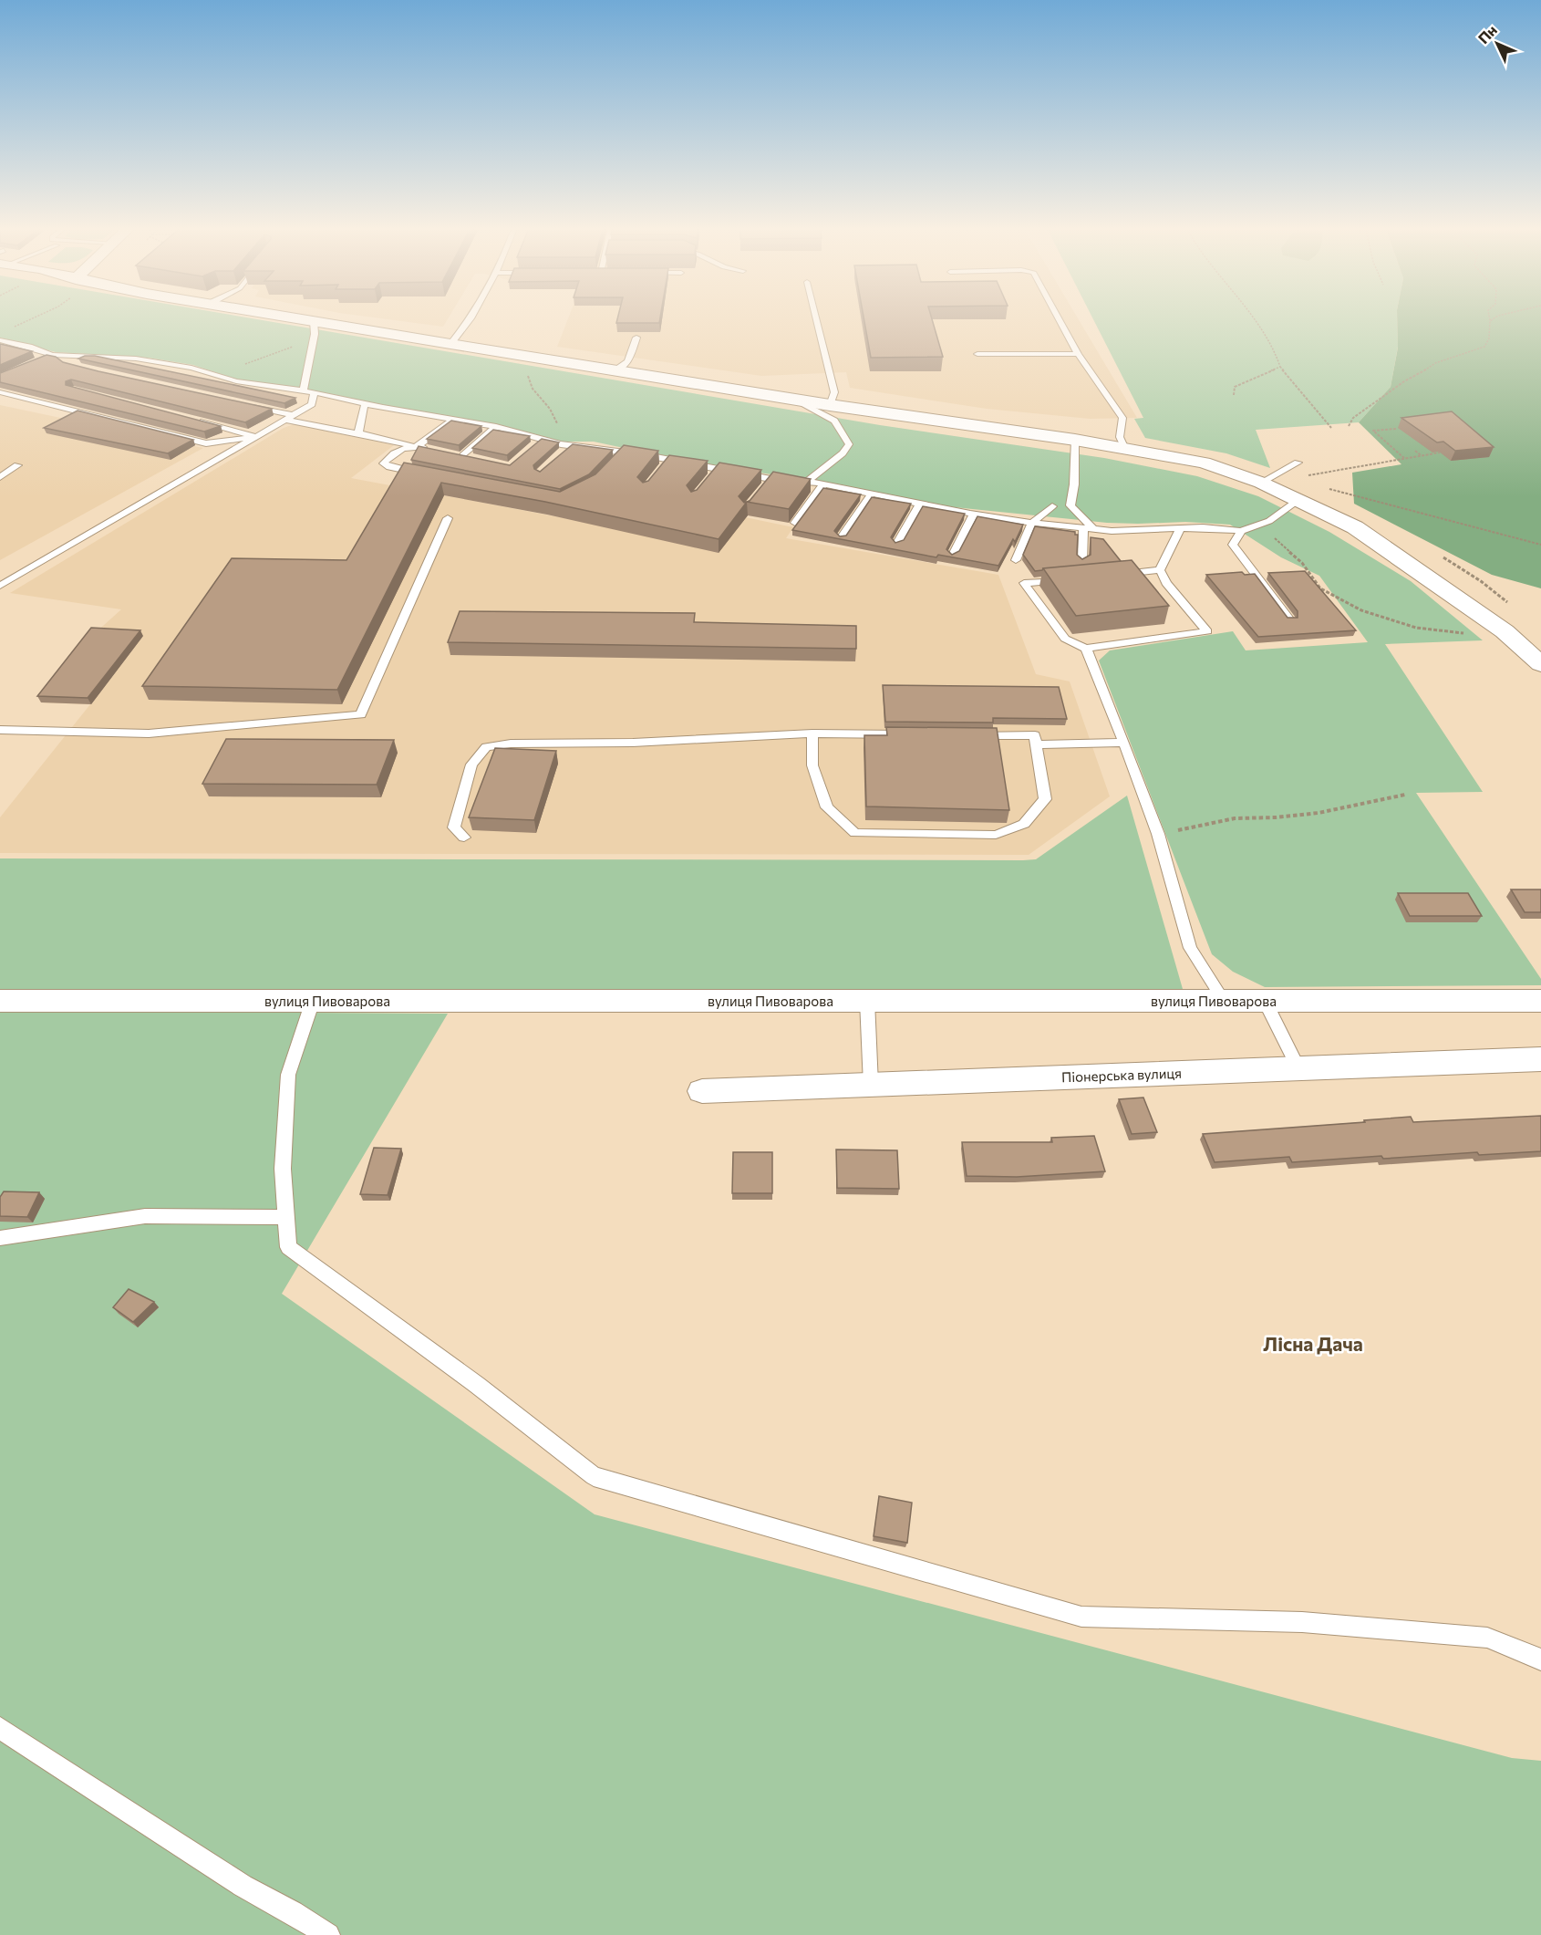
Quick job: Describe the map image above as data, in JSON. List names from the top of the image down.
{
  "streets": {
    "street": ["вулиця Пивоварова", "Піонерська вулиця"]
  },
  "districts": ["Лісна Дача"],
  "north": "top left"
}
